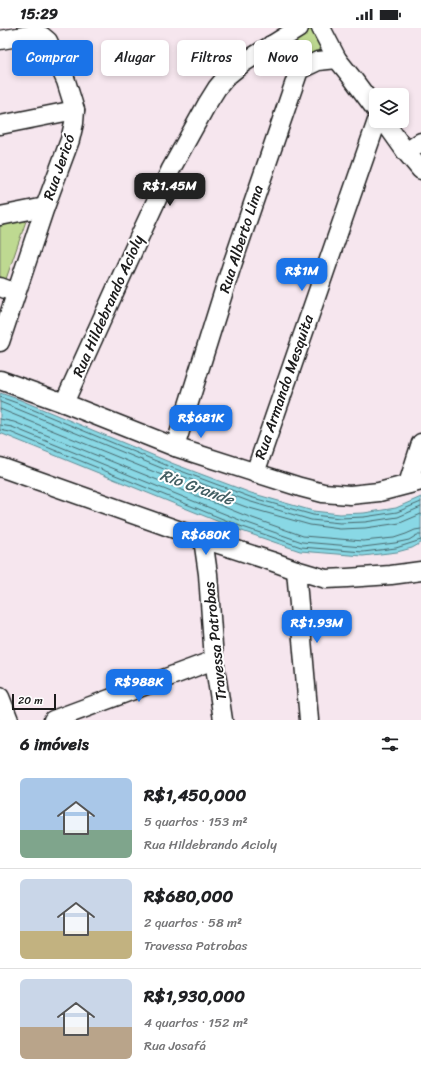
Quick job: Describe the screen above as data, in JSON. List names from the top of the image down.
{
  "streets": {
    "street": [
      "Rua Jericó",
      "Rua Alberto Lima",
      "Rua Hildebrando Acioly",
      "Rua Armando Mesquita",
      "Travessa Patrobas"
    ]
  },
  "water": ["Rio Grande"],
  "scale_bar": "20 m",
  "page": {
    "status": "15:29",
    "chip": [
      "Comprar",
      "Alugar",
      "Filtros",
      "Novo"
    ],
    "price": [
      "R$1.45M",
      "R$1M",
      "R$681K",
      "R$680K",
      "R$1.93M",
      "R$988K"
    ],
    "scale": "20 m",
    "heading": "6 imóveis",
    "list": [
      {
        "name": "R$1,450,000",
        "note": "5 quartos · 153 m² · Rua Hildebrando Acioly"
      },
      {
        "name": "R$680,000",
        "note": "2 quartos · 58 m² · Travessa Patrobas"
      },
      {
        "name": "R$1,930,000",
        "note": "4 quartos · 152 m² · Rua Josafá"
      }
    ]
  }
}
